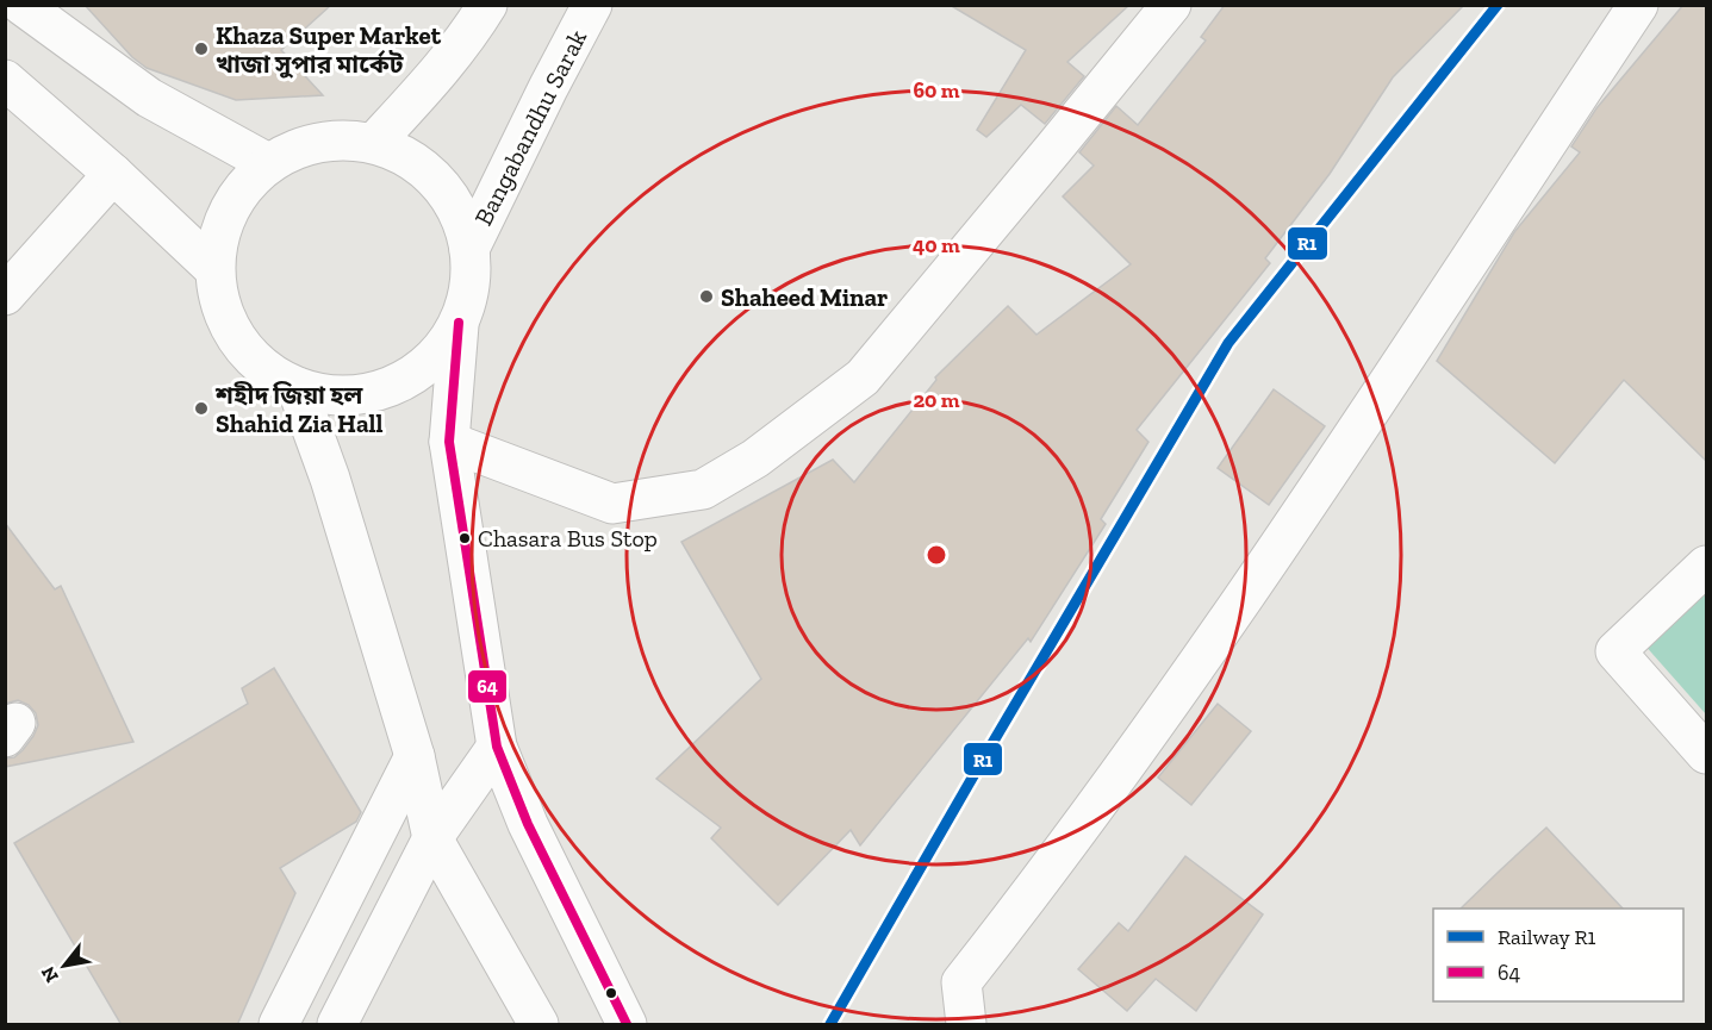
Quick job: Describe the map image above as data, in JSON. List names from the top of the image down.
{
  "streets": {
    "main road": ["Bangabandhu Sarak"]
  },
  "places": [
    "Khaza Super Market খাজা সুপার মার্কেট",
    "Shaheed Minar",
    "শহীদ জিয়া হল Shahid Zia Hall",
    "Chasara Bus Stop"
  ],
  "lines": ["rail line R1", "transit line 64"],
  "legend": ["Railway R1", "64"],
  "north": "bottom left",
  "rings": ["60 m", "40 m", "20 m"]
}
